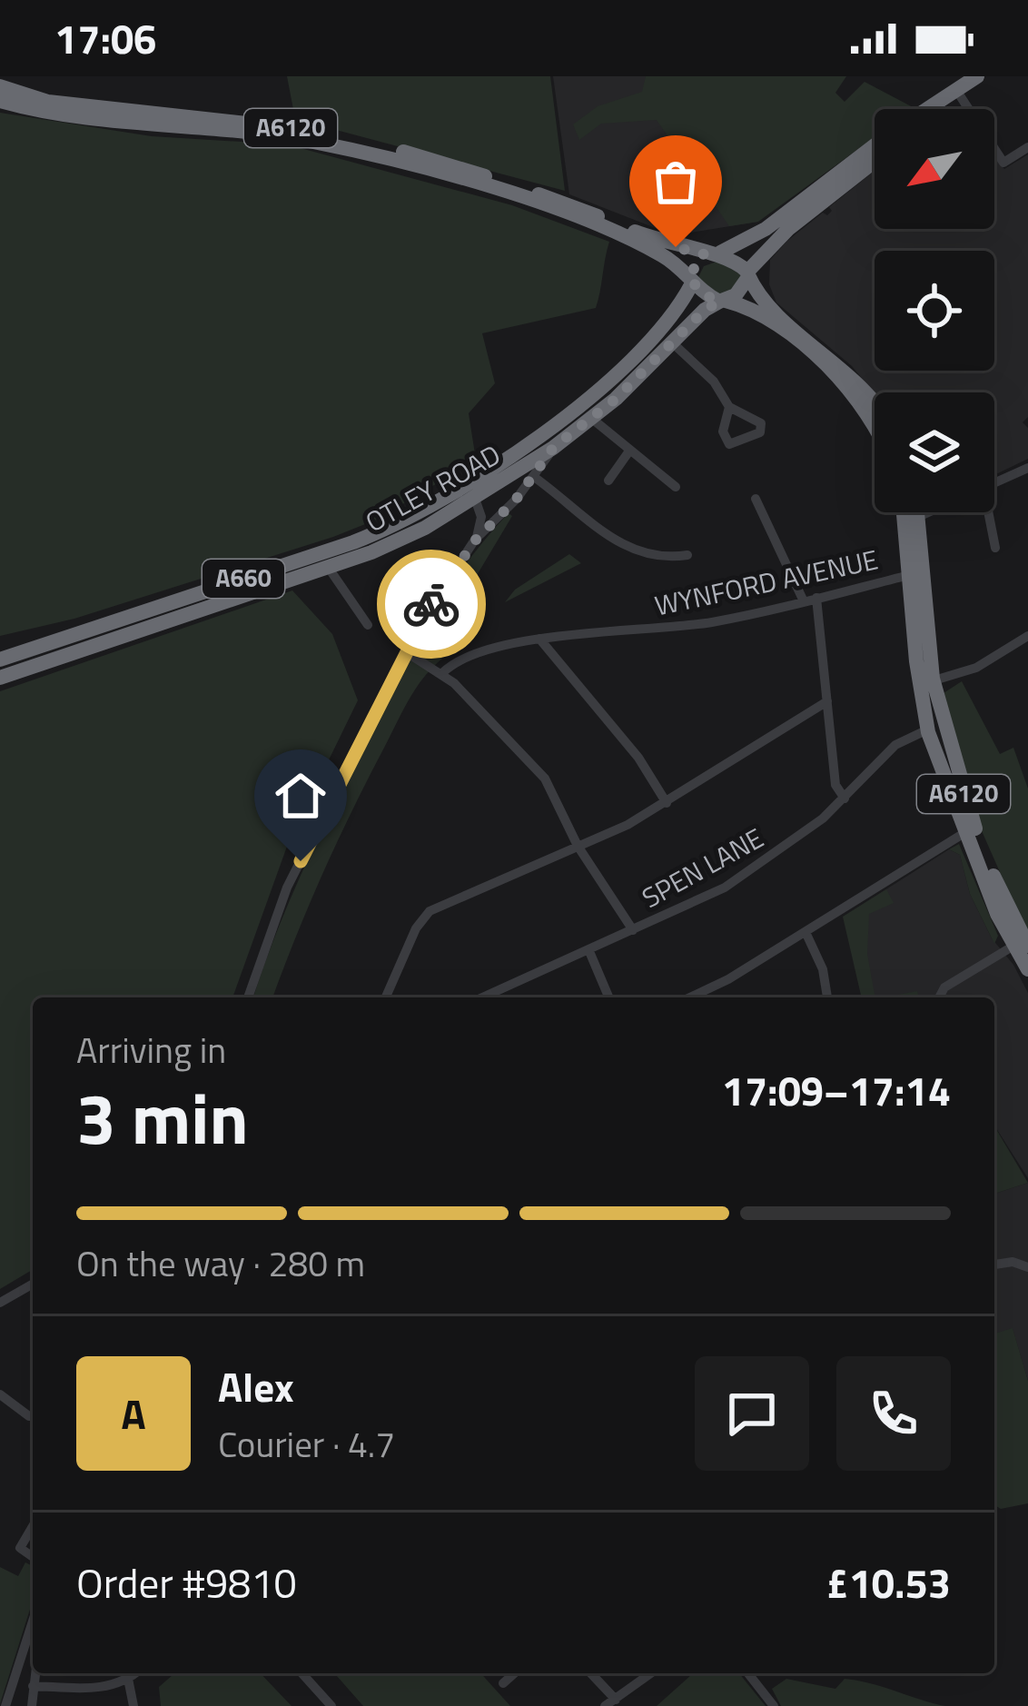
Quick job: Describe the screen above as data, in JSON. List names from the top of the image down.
{
  "streets": {
    "highway": ["A6120", "OTLEY ROAD", "A660"],
    "street": ["WYNFORD AVENUE", "SPEN LANE"]
  },
  "crossings": [
    ["A6120", "OTLEY ROAD"],
    ["A6120", "WYNFORD AVENUE"],
    ["A6120", "SPEN LANE"]
  ],
  "north": "bottom left",
  "page": {
    "status": "17:06",
    "heading": ["3 min", "Arriving in", "17:09–17:14"],
    "panel": [
      "Alex",
      "Courier · 4.7",
      "Order #9810",
      "£10.53"
    ],
    "bar": "On the way · 280 m",
    "round": "A"
  }
}
